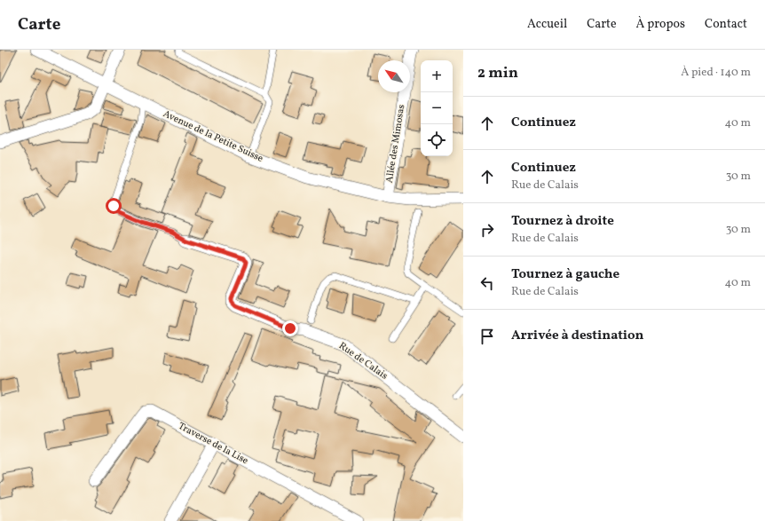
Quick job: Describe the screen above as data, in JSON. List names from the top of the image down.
{
  "streets": {
    "street": [
      "Avenue de la Petite Suisse",
      "Allée des Mimosas",
      "Rue de Calais",
      "Traverse de la Lise"
    ]
  },
  "crossings": [
    ["Avenue de la Petite Suisse", "Allée des Mimosas"]
  ],
  "north": "top left",
  "page": {
    "header": "Carte",
    "nav": [
      "Accueil",
      "Carte",
      "À propos",
      "Contact"
    ],
    "heading": ["2 min", "À pied · 140 m"],
    "map_buttons": ["+", "−"],
    "list": [
      ["Continuez", "40 m"],
      ["Continuez", "Rue de Calais", "30 m"],
      ["Tournez à droite", "Rue de Calais", "30 m"],
      ["Tournez à gauche", "Rue de Calais", "40 m"],
      "Arrivée à destination"
    ]
  }
}
